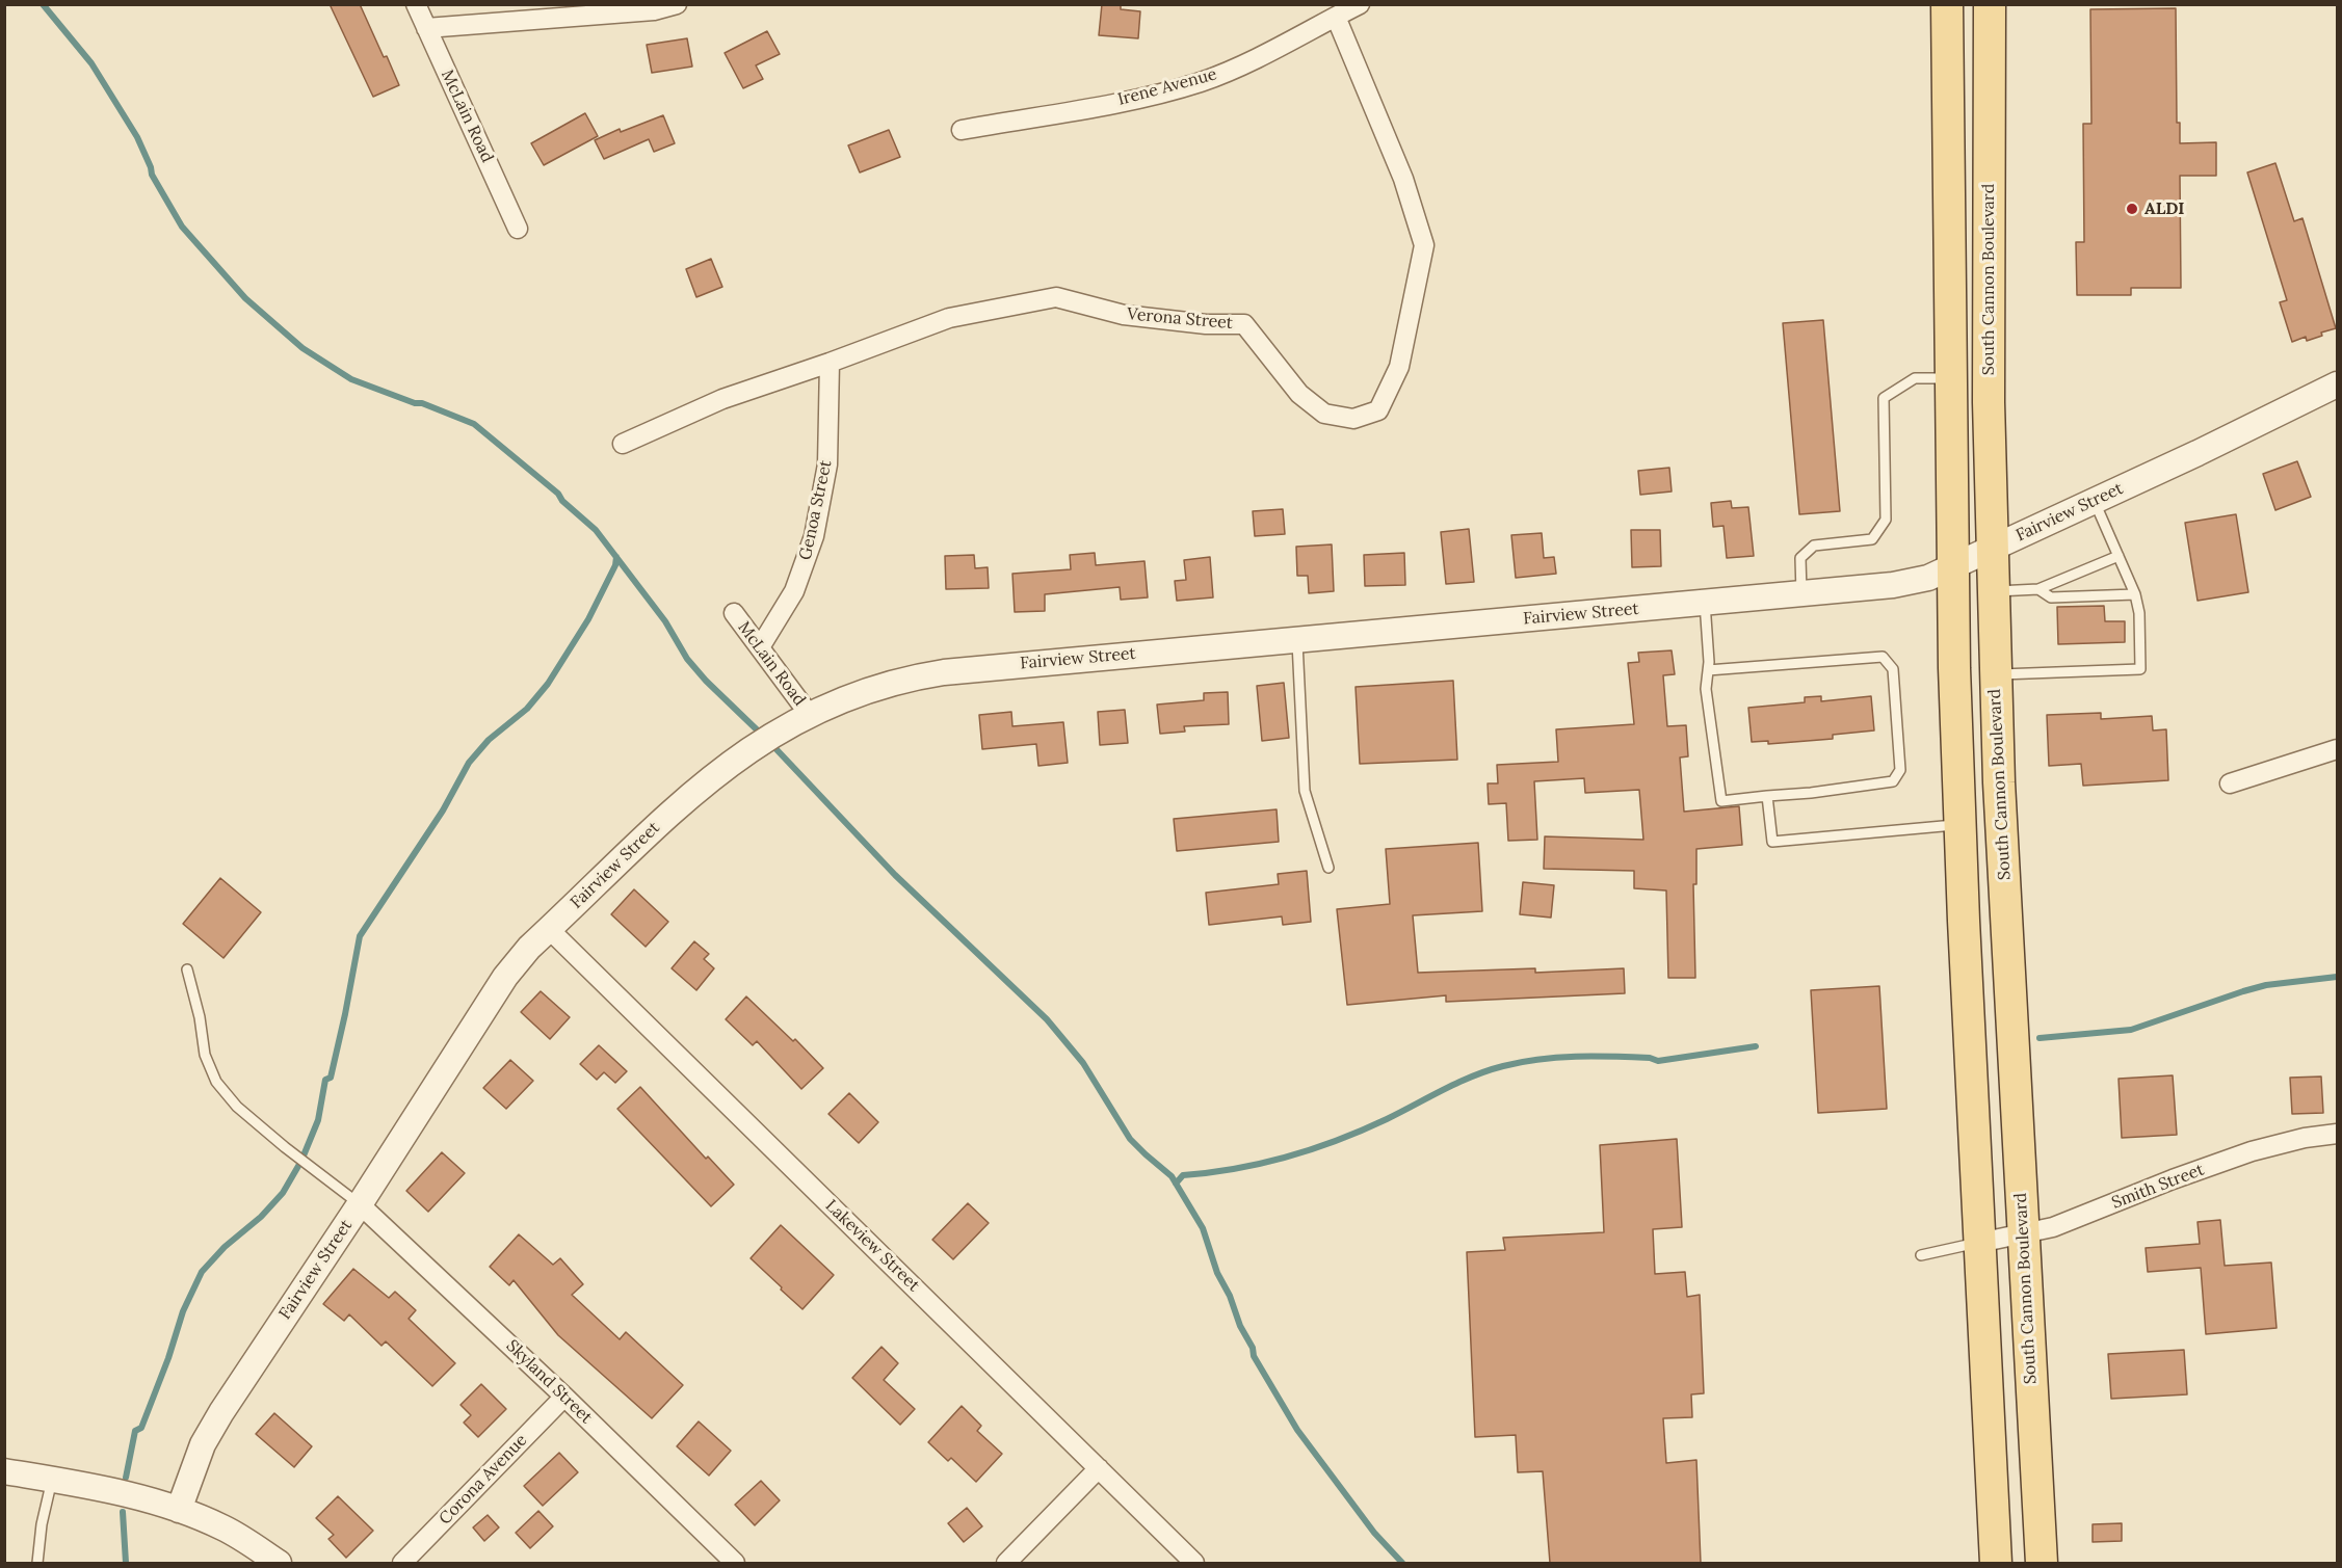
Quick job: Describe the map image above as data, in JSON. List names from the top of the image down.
{
  "streets": {
    "main road": ["South Cannon Boulevard"],
    "street": [
      "Irene Avenue",
      "McLain Road",
      "Verona Street",
      "Genoa Street",
      "Fairview Street",
      "Smith Street",
      "Lakeview Street",
      "Skyland Street",
      "Corona Avenue"
    ]
  },
  "crossings": [
    ["Irene Avenue", "Verona Street"],
    ["McLain Road", "Genoa Street"],
    ["McLain Road", "Fairview Street"],
    ["South Cannon Boulevard", "Fairview Street"],
    ["South Cannon Boulevard", "Smith Street"],
    ["Verona Street", "Genoa Street"],
    ["Fairview Street", "Lakeview Street"],
    ["Fairview Street", "Skyland Street"],
    ["Skyland Street", "Corona Avenue"]
  ],
  "places": ["ALDI"]
}
